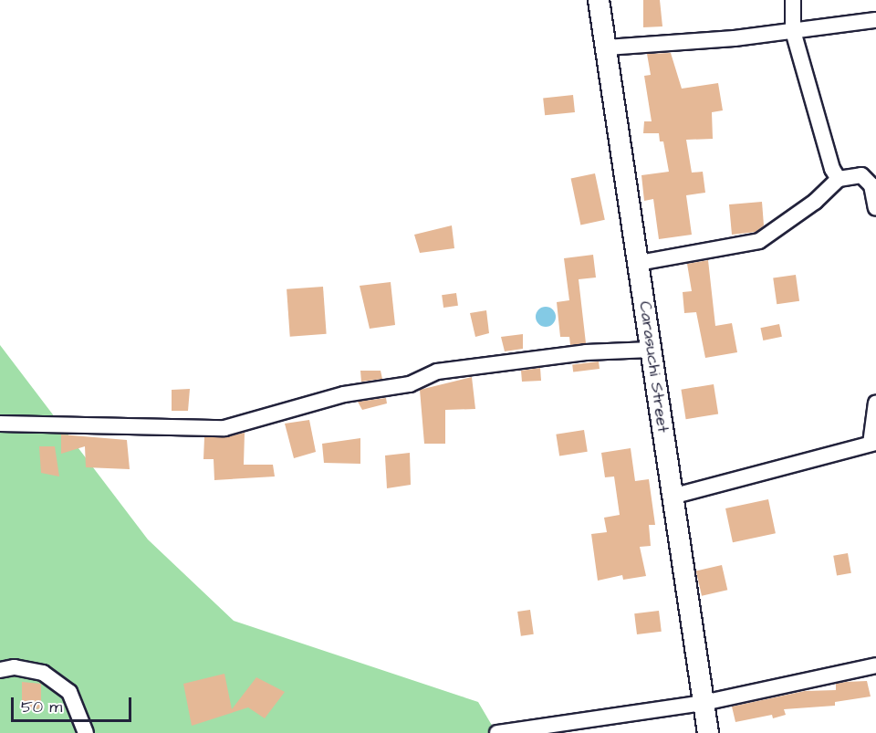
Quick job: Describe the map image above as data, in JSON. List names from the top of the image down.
{
  "streets": {
    "street": ["Carasuchi Street"]
  },
  "scale_bar": "50 m"
}
